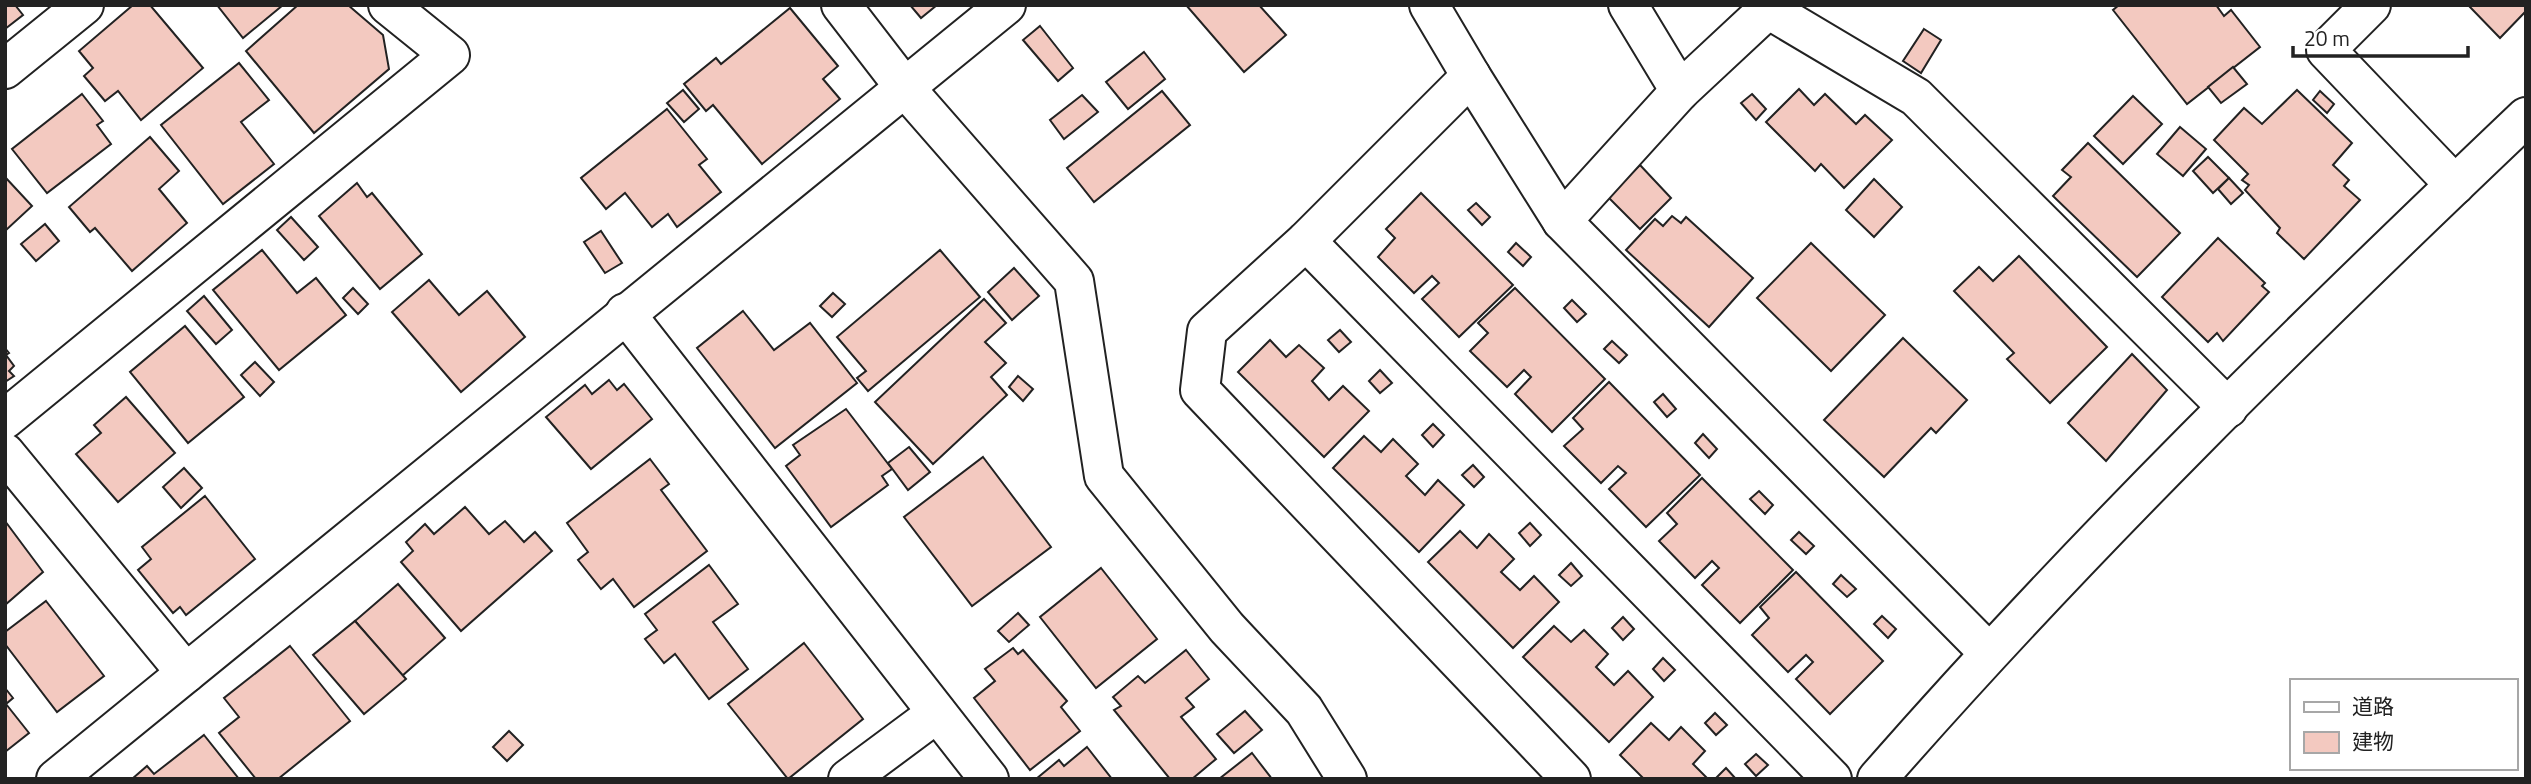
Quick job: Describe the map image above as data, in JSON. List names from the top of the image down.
{
  "legend": ["道路", "建物"],
  "scale_bar": "20 m"
}
